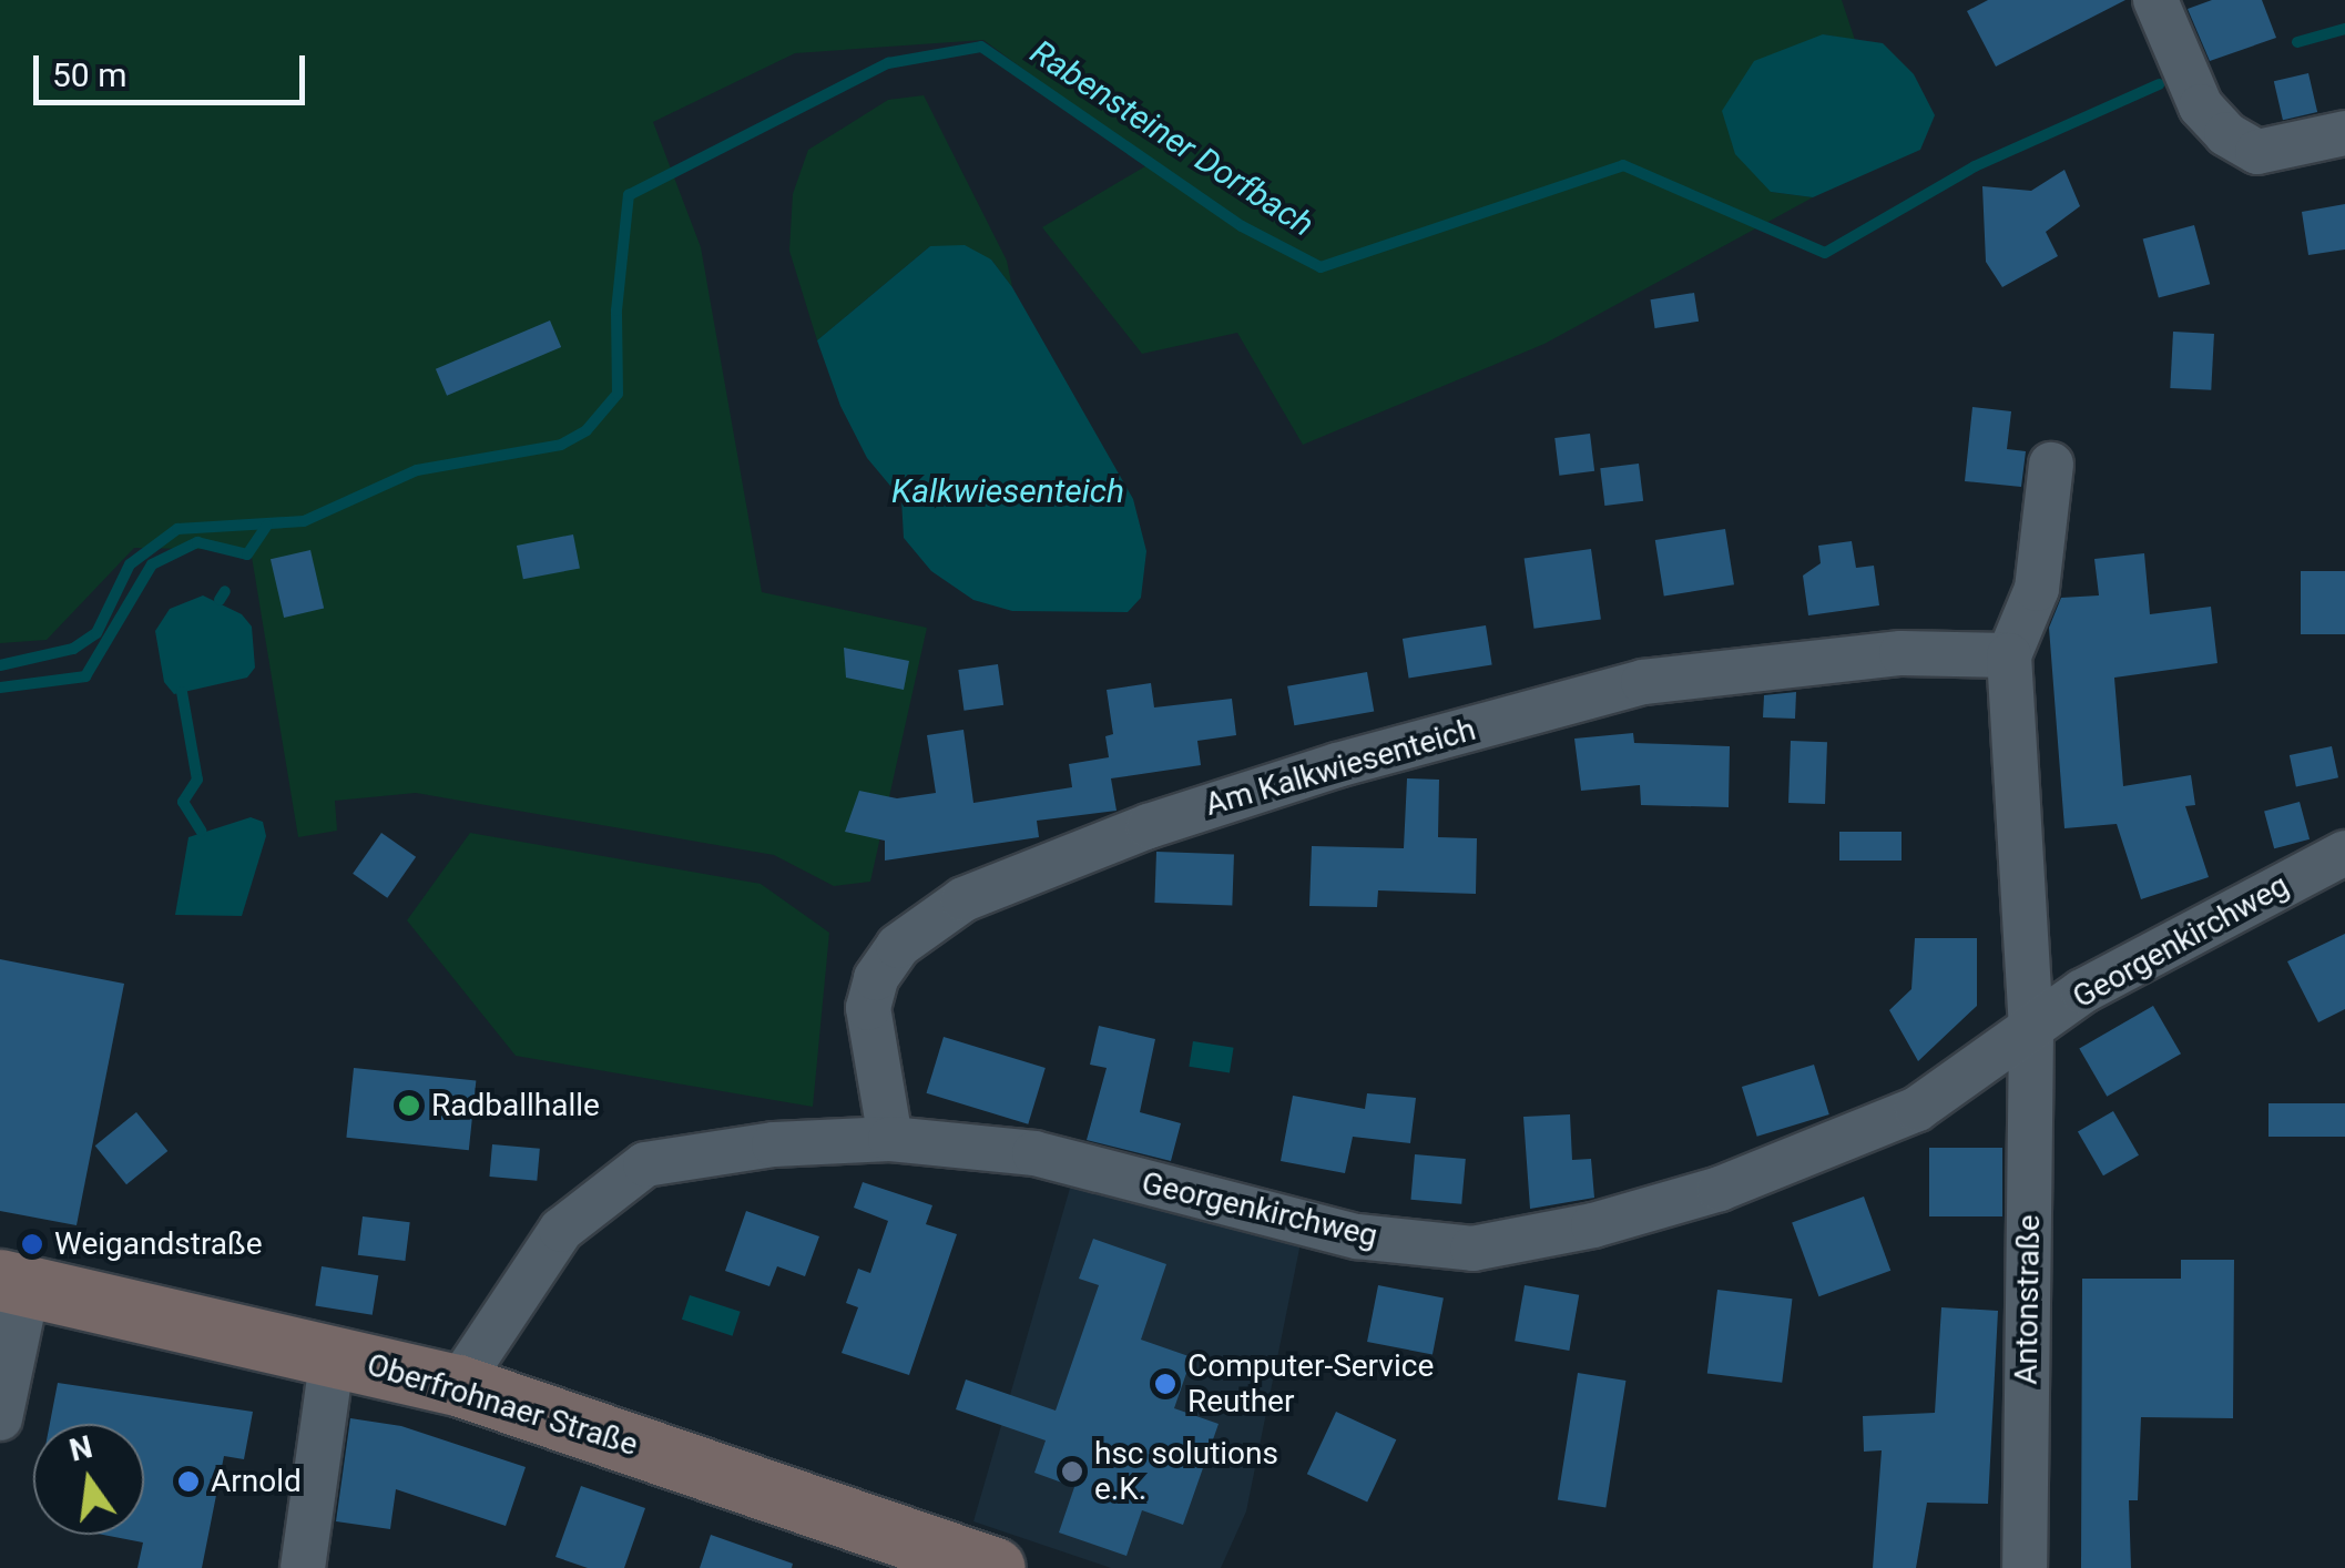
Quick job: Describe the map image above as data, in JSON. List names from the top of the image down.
{
  "streets": {
    "main road": ["Oberfrohnaer Straße"],
    "street": ["Am Kalkwiesenteich", "Georgenkirchweg", "Antonstraße"]
  },
  "crossings": [
    ["Am Kalkwiesenteich", "Georgenkirchweg"],
    ["Georgenkirchweg", "Antonstraße"],
    ["Georgenkirchweg", "Oberfrohnaer Straße"]
  ],
  "water": ["Rabensteiner Dorfbach", "Kalkwiesenteich"],
  "places": [
    "Radballhalle",
    "Weigandstraße",
    "Computer-Service Reuther",
    "hsc solutions e.K.",
    "Arnold"
  ],
  "scale_bar": "50 m",
  "north": "top"
}
